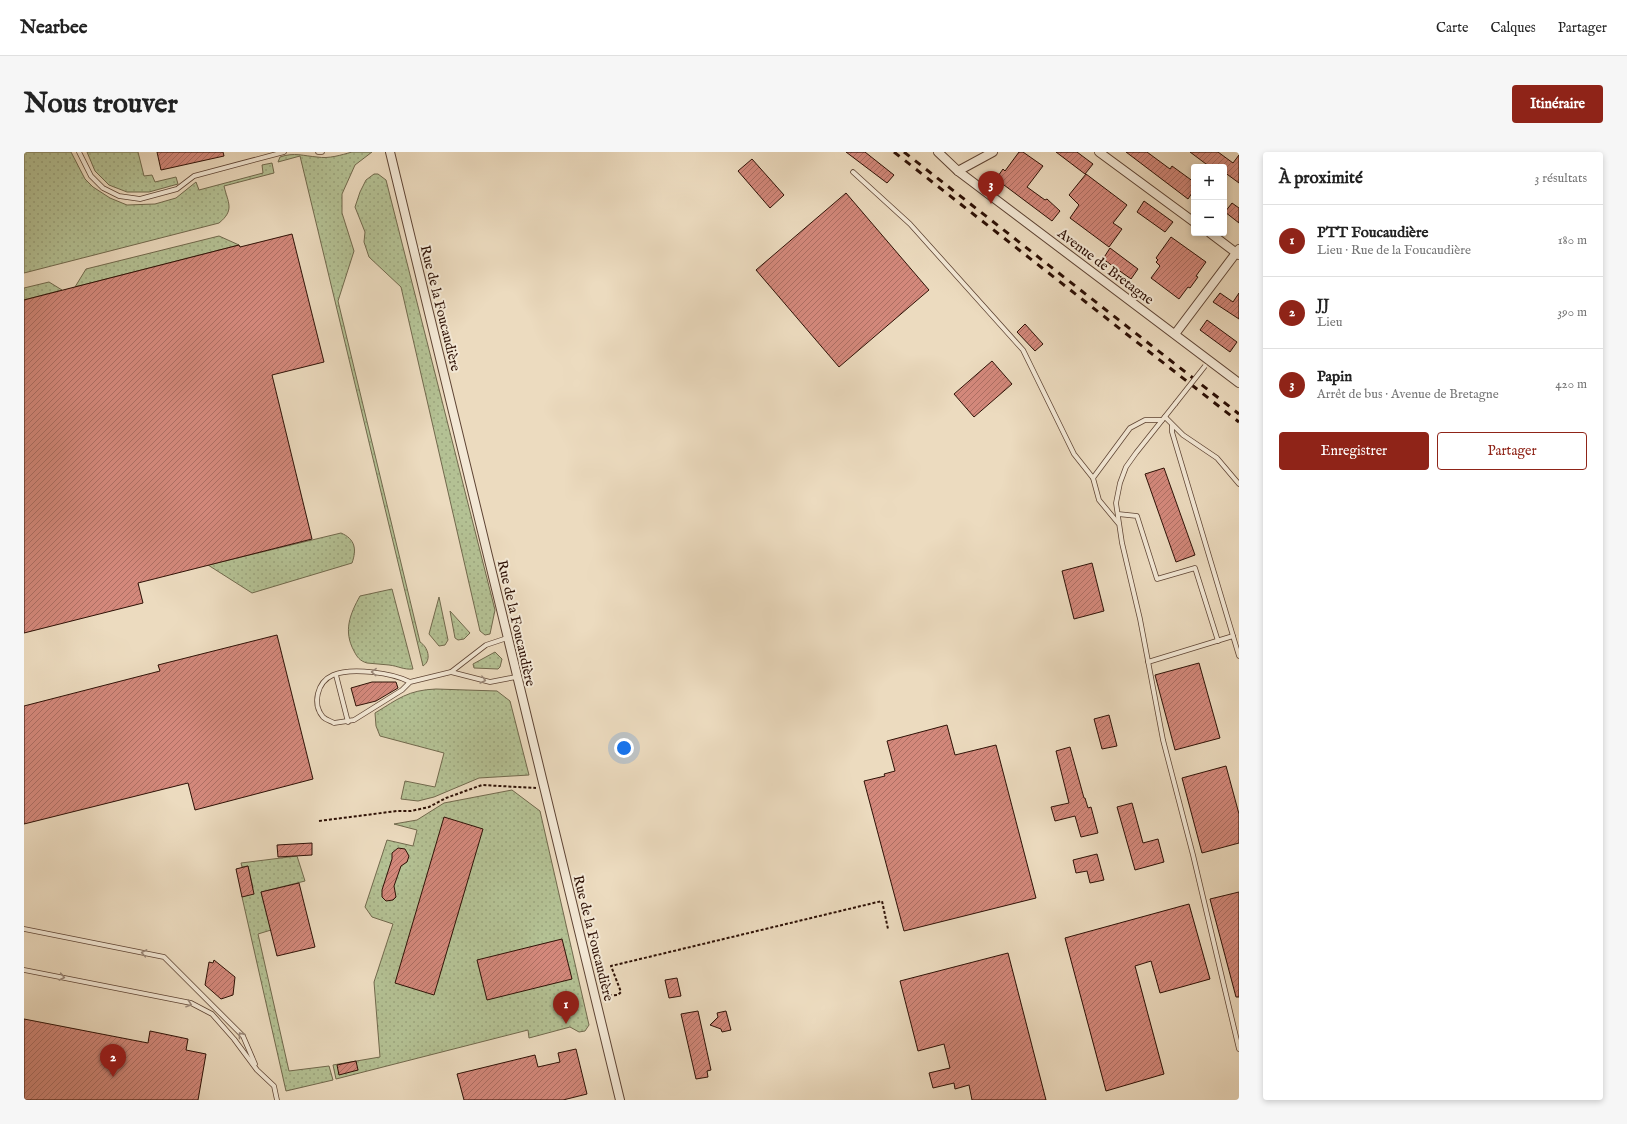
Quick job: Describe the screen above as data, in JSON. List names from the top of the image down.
{
  "streets": {
    "street": ["Avenue de Bretagne", "Rue de la Foucaudière"]
  },
  "page": {
    "header": "Nearbee",
    "nav": ["Carte", "Calques", "Partager"],
    "buttons": [
      "Itinéraire",
      ["Enregistrer", "Partager"]
    ],
    "title": "Nous trouver",
    "heading": ["À proximité", "3 résultats"],
    "map_buttons": ["+", "−"],
    "pins": ["3", "1", "2"],
    "list": [
      {
        "mark": "1",
        "name": "PTT Foucaudière",
        "note": "Lieu · Rue de la Foucaudière",
        "value": "180 m"
      },
      {
        "mark": "2",
        "name": "JJ",
        "note": "Lieu",
        "value": "390 m"
      },
      {
        "mark": "3",
        "name": "Papin",
        "note": "Arrêt de bus · Avenue de Bretagne",
        "value": "420 m"
      }
    ]
  }
}
